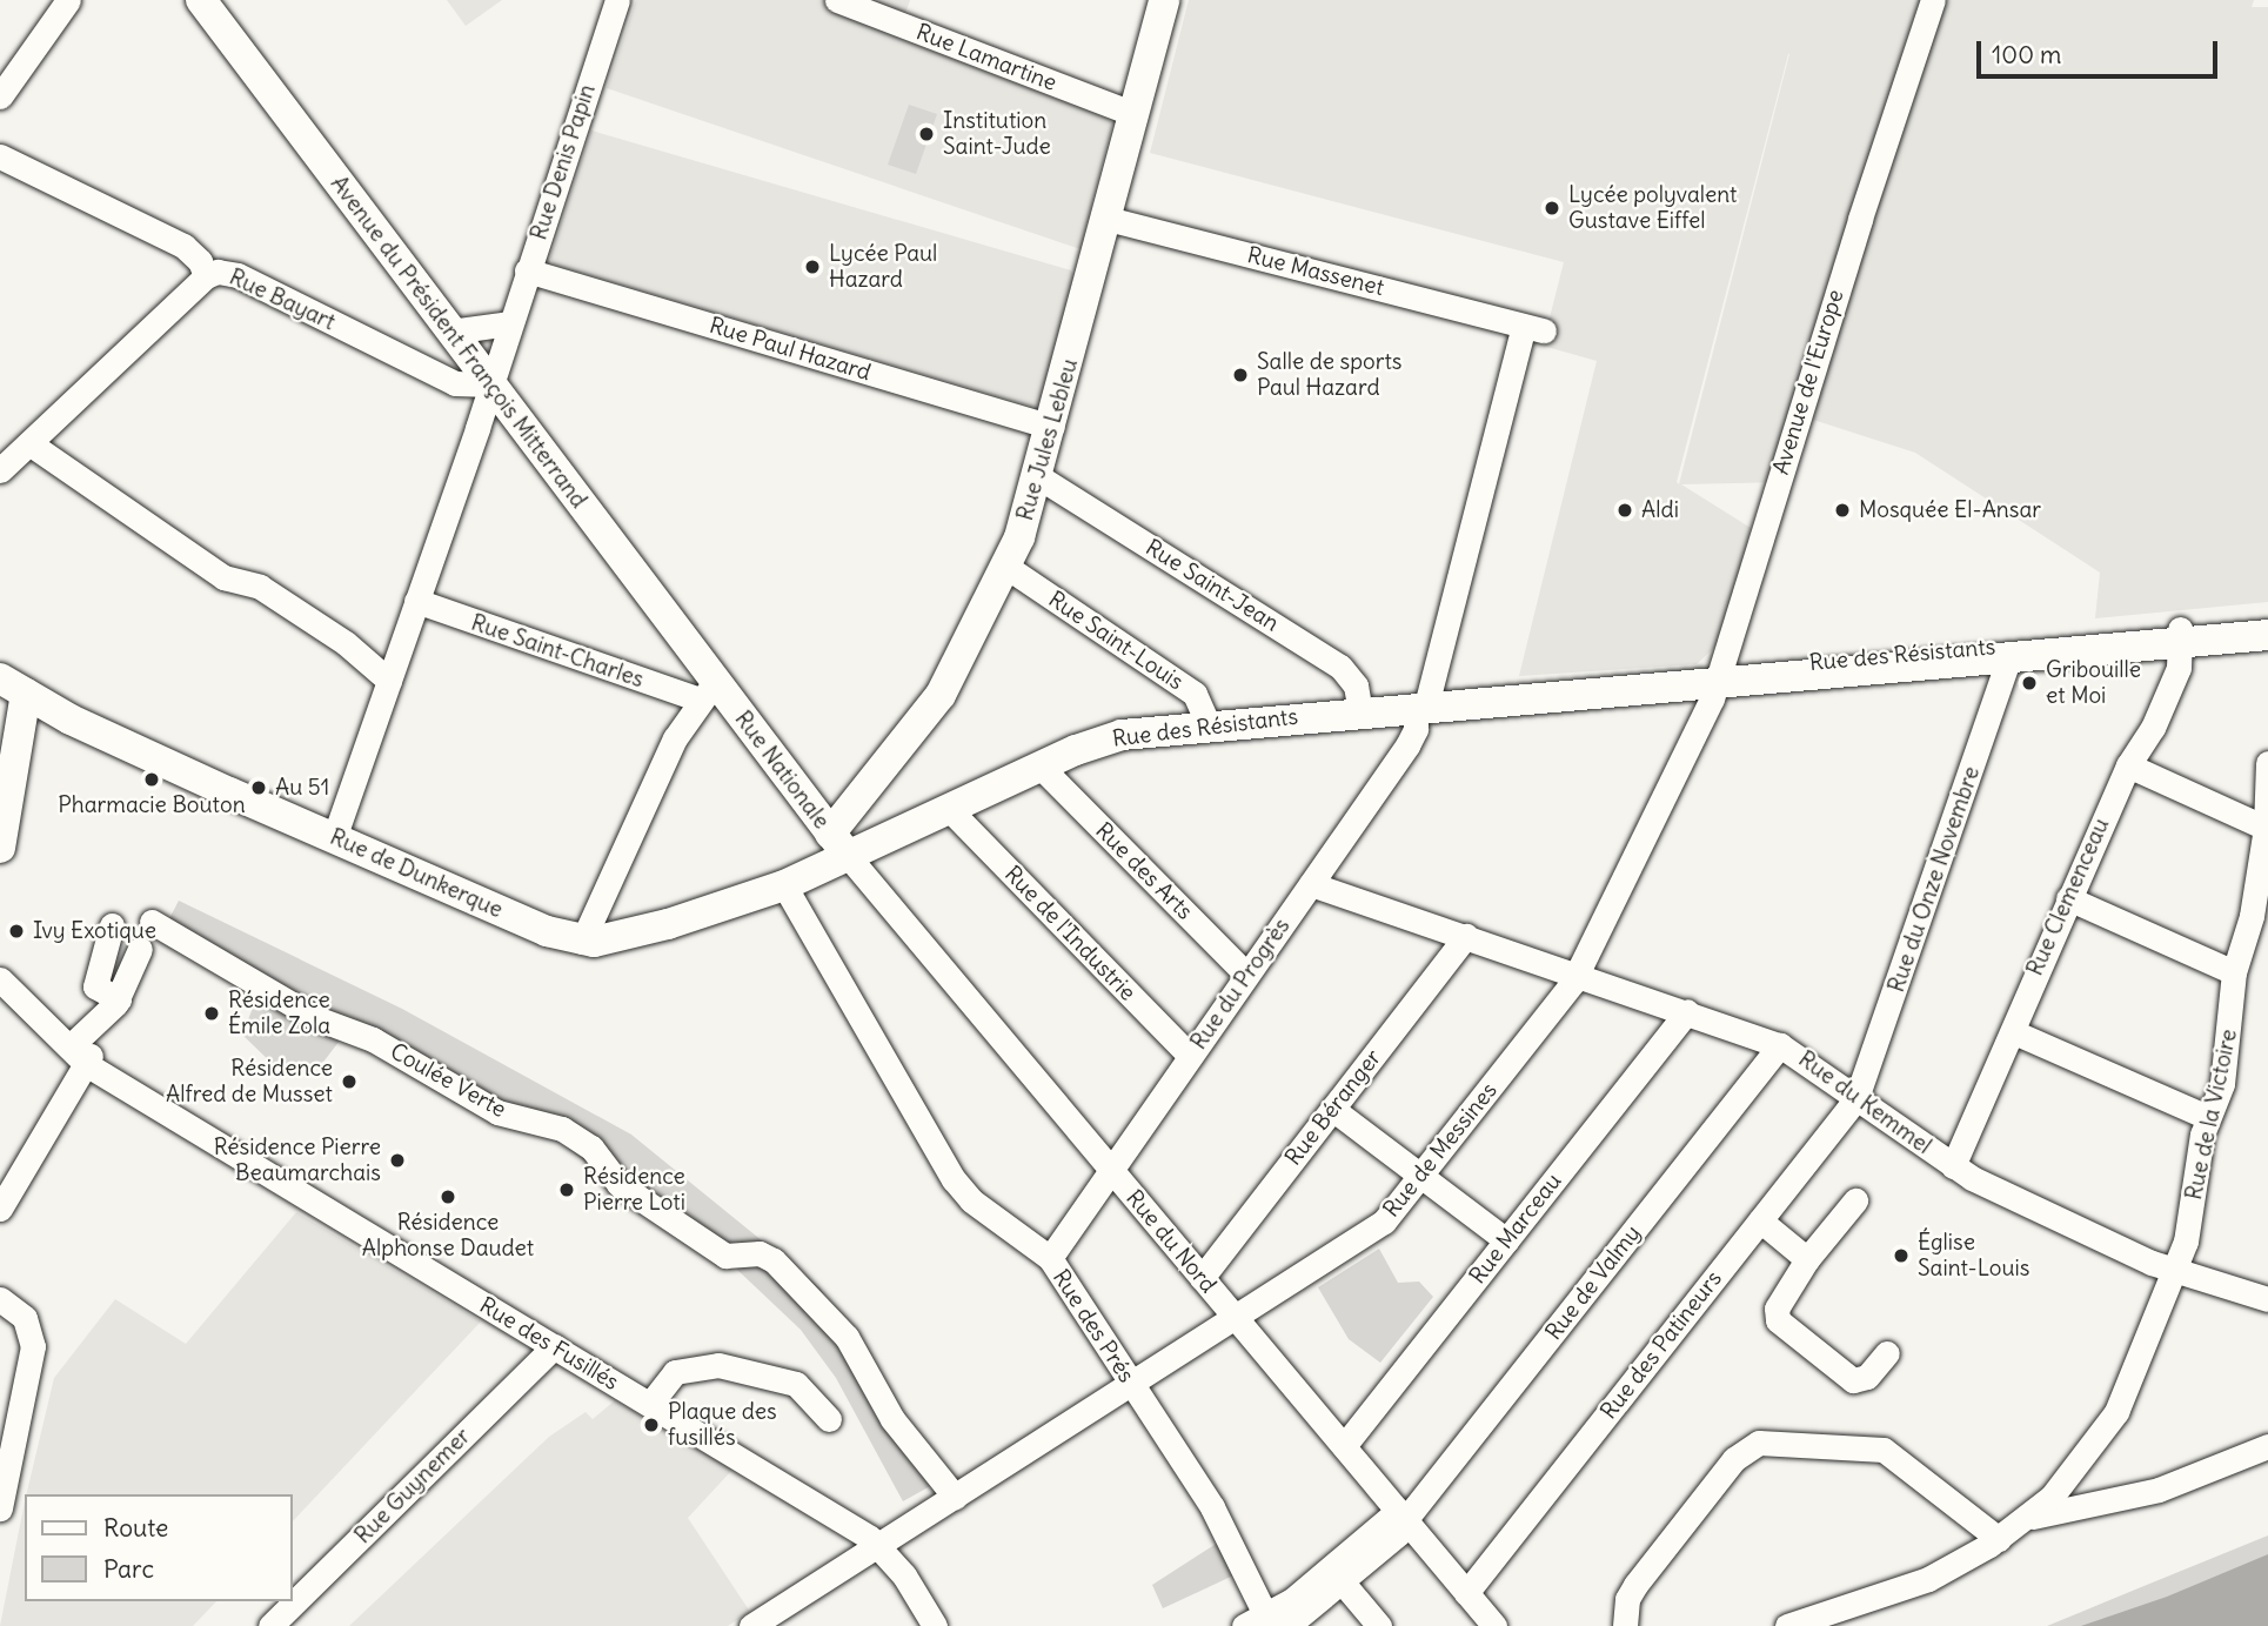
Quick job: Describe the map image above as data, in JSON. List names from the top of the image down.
{
  "streets": {
    "main road": [
      "Avenue du Président François Mitterrand",
      "Rue Jules Lebleu",
      "Rue des Résistants",
      "Rue Nationale",
      "Rue de Dunkerque"
    ],
    "street": [
      "Rue Lamartine",
      "Rue Denis Papin",
      "Rue Massenet",
      "Rue Bayart",
      "Rue Paul Hazard",
      "Avenue de l'Europe",
      "Rue Saint-Jean",
      "Rue Saint-Louis",
      "Rue Saint-Charles",
      "Rue des Arts",
      "Rue du Onze Novembre",
      "Rue Clemenceau",
      "Rue de l'Industrie",
      "Rue du Progrès",
      "Coulée Verte",
      "Rue du Kemmel",
      "Rue Béranger",
      "Rue de la Victoire",
      "Rue de Messines",
      "Rue Marceau",
      "Rue du Nord",
      "Rue de Valmy",
      "Rue des Prés",
      "Rue des Fusillés",
      "Rue des Patineurs",
      "Rue Guynemer"
    ]
  },
  "crossings": [
    ["Rue Lamartine", "Rue Jules Lebleu"],
    ["Rue Denis Papin", "Rue Bayart"],
    ["Rue Denis Papin", "Avenue du Président François Mitterrand"],
    ["Rue Denis Papin", "Rue Paul Hazard"],
    ["Rue Denis Papin", "Rue Saint-Charles"],
    ["Rue Denis Papin", "Rue de Dunkerque"],
    ["Rue Massenet", "Rue Jules Lebleu"],
    ["Rue Massenet", "Rue des Résistants"],
    ["Rue Massenet", "Rue du Progrès"],
    ["Rue Bayart", "Avenue du Président François Mitterrand"],
    ["Avenue du Président François Mitterrand", "Rue Saint-Charles"],
    ["Avenue du Président François Mitterrand", "Rue Nationale"],
    ["Rue Paul Hazard", "Rue Jules Lebleu"],
    ["Avenue de l'Europe", "Rue des Résistants"],
    ["Avenue de l'Europe", "Rue de Messines"],
    ["Rue Jules Lebleu", "Rue Saint-Jean"],
    ["Rue Jules Lebleu", "Rue Saint-Louis"],
    ["Rue Jules Lebleu", "Rue des Résistants"],
    ["Rue Jules Lebleu", "Rue Nationale"],
    ["Rue Jules Lebleu", "Rue de Dunkerque"],
    ["Rue Jules Lebleu", "Rue du Nord"],
    ["Rue Saint-Jean", "Rue des Résistants"],
    ["Rue Saint-Louis", "Rue des Résistants"],
    ["Rue Saint-Charles", "Rue Nationale"],
    ["Rue des Résistants", "Rue Nationale"],
    ["Rue des Résistants", "Rue des Arts"],
    ["Rue des Résistants", "Rue de Dunkerque"],
    ["Rue des Résistants", "Rue du Onze Novembre"],
    ["Rue des Résistants", "Rue Clemenceau"],
    ["Rue des Résistants", "Rue de l'Industrie"],
    ["Rue des Résistants", "Rue du Progrès"],
    ["Rue des Résistants", "Rue de Messines"],
    ["Rue des Résistants", "Rue du Nord"],
    ["Rue Nationale", "Rue de Dunkerque"],
    ["Rue Nationale", "Rue du Nord"],
    ["Rue des Arts", "Rue du Progrès"],
    ["Rue de Dunkerque", "Rue du Nord"],
    ["Rue de Dunkerque", "Rue des Prés"],
    ["Rue du Onze Novembre", "Rue du Kemmel"],
    ["Rue du Onze Novembre", "Rue des Patineurs"],
    ["Rue Clemenceau", "Rue du Kemmel"],
    ["Rue de l'Industrie", "Rue du Progrès"],
    ["Rue du Progrès", "Rue du Kemmel"],
    ["Rue du Progrès", "Rue du Nord"],
    ["Rue du Progrès", "Rue des Prés"],
    ["Coulée Verte", "Rue de Messines"],
    ["Rue du Kemmel", "Rue Béranger"],
    ["Rue du Kemmel", "Rue de la Victoire"],
    ["Rue du Kemmel", "Rue de Messines"],
    ["Rue du Kemmel", "Rue Marceau"],
    ["Rue du Kemmel", "Rue de Valmy"],
    ["Rue du Kemmel", "Rue des Patineurs"],
    ["Rue Béranger", "Rue du Nord"],
    ["Rue de Messines", "Rue du Nord"],
    ["Rue de Messines", "Rue des Prés"],
    ["Rue de Messines", "Rue des Fusillés"],
    ["Rue Marceau", "Rue du Nord"],
    ["Rue du Nord", "Rue de Valmy"],
    ["Rue du Nord", "Rue des Patineurs"],
    ["Rue des Fusillés", "Rue Guynemer"]
  ],
  "places": [
    "Institution Saint-Jude",
    "Lycée polyvalent Gustave Eiffel",
    "Lycée Paul Hazard",
    "Salle de sports Paul Hazard",
    "Aldi",
    "Mosquée El-Ansar",
    "Gribouille et Moi",
    "Pharmacie Bouton",
    "Au 51",
    "Ivy Exotique",
    "Résidence Émile Zola",
    "Résidence Alfred de Musset",
    "Résidence Pierre Beaumarchais",
    "Résidence Pierre Loti",
    "Résidence Alphonse Daudet",
    "Église Saint-Louis",
    "Plaque des fusillés"
  ],
  "legend": ["Route", "Parc"],
  "scale_bar": "100 m"
}
